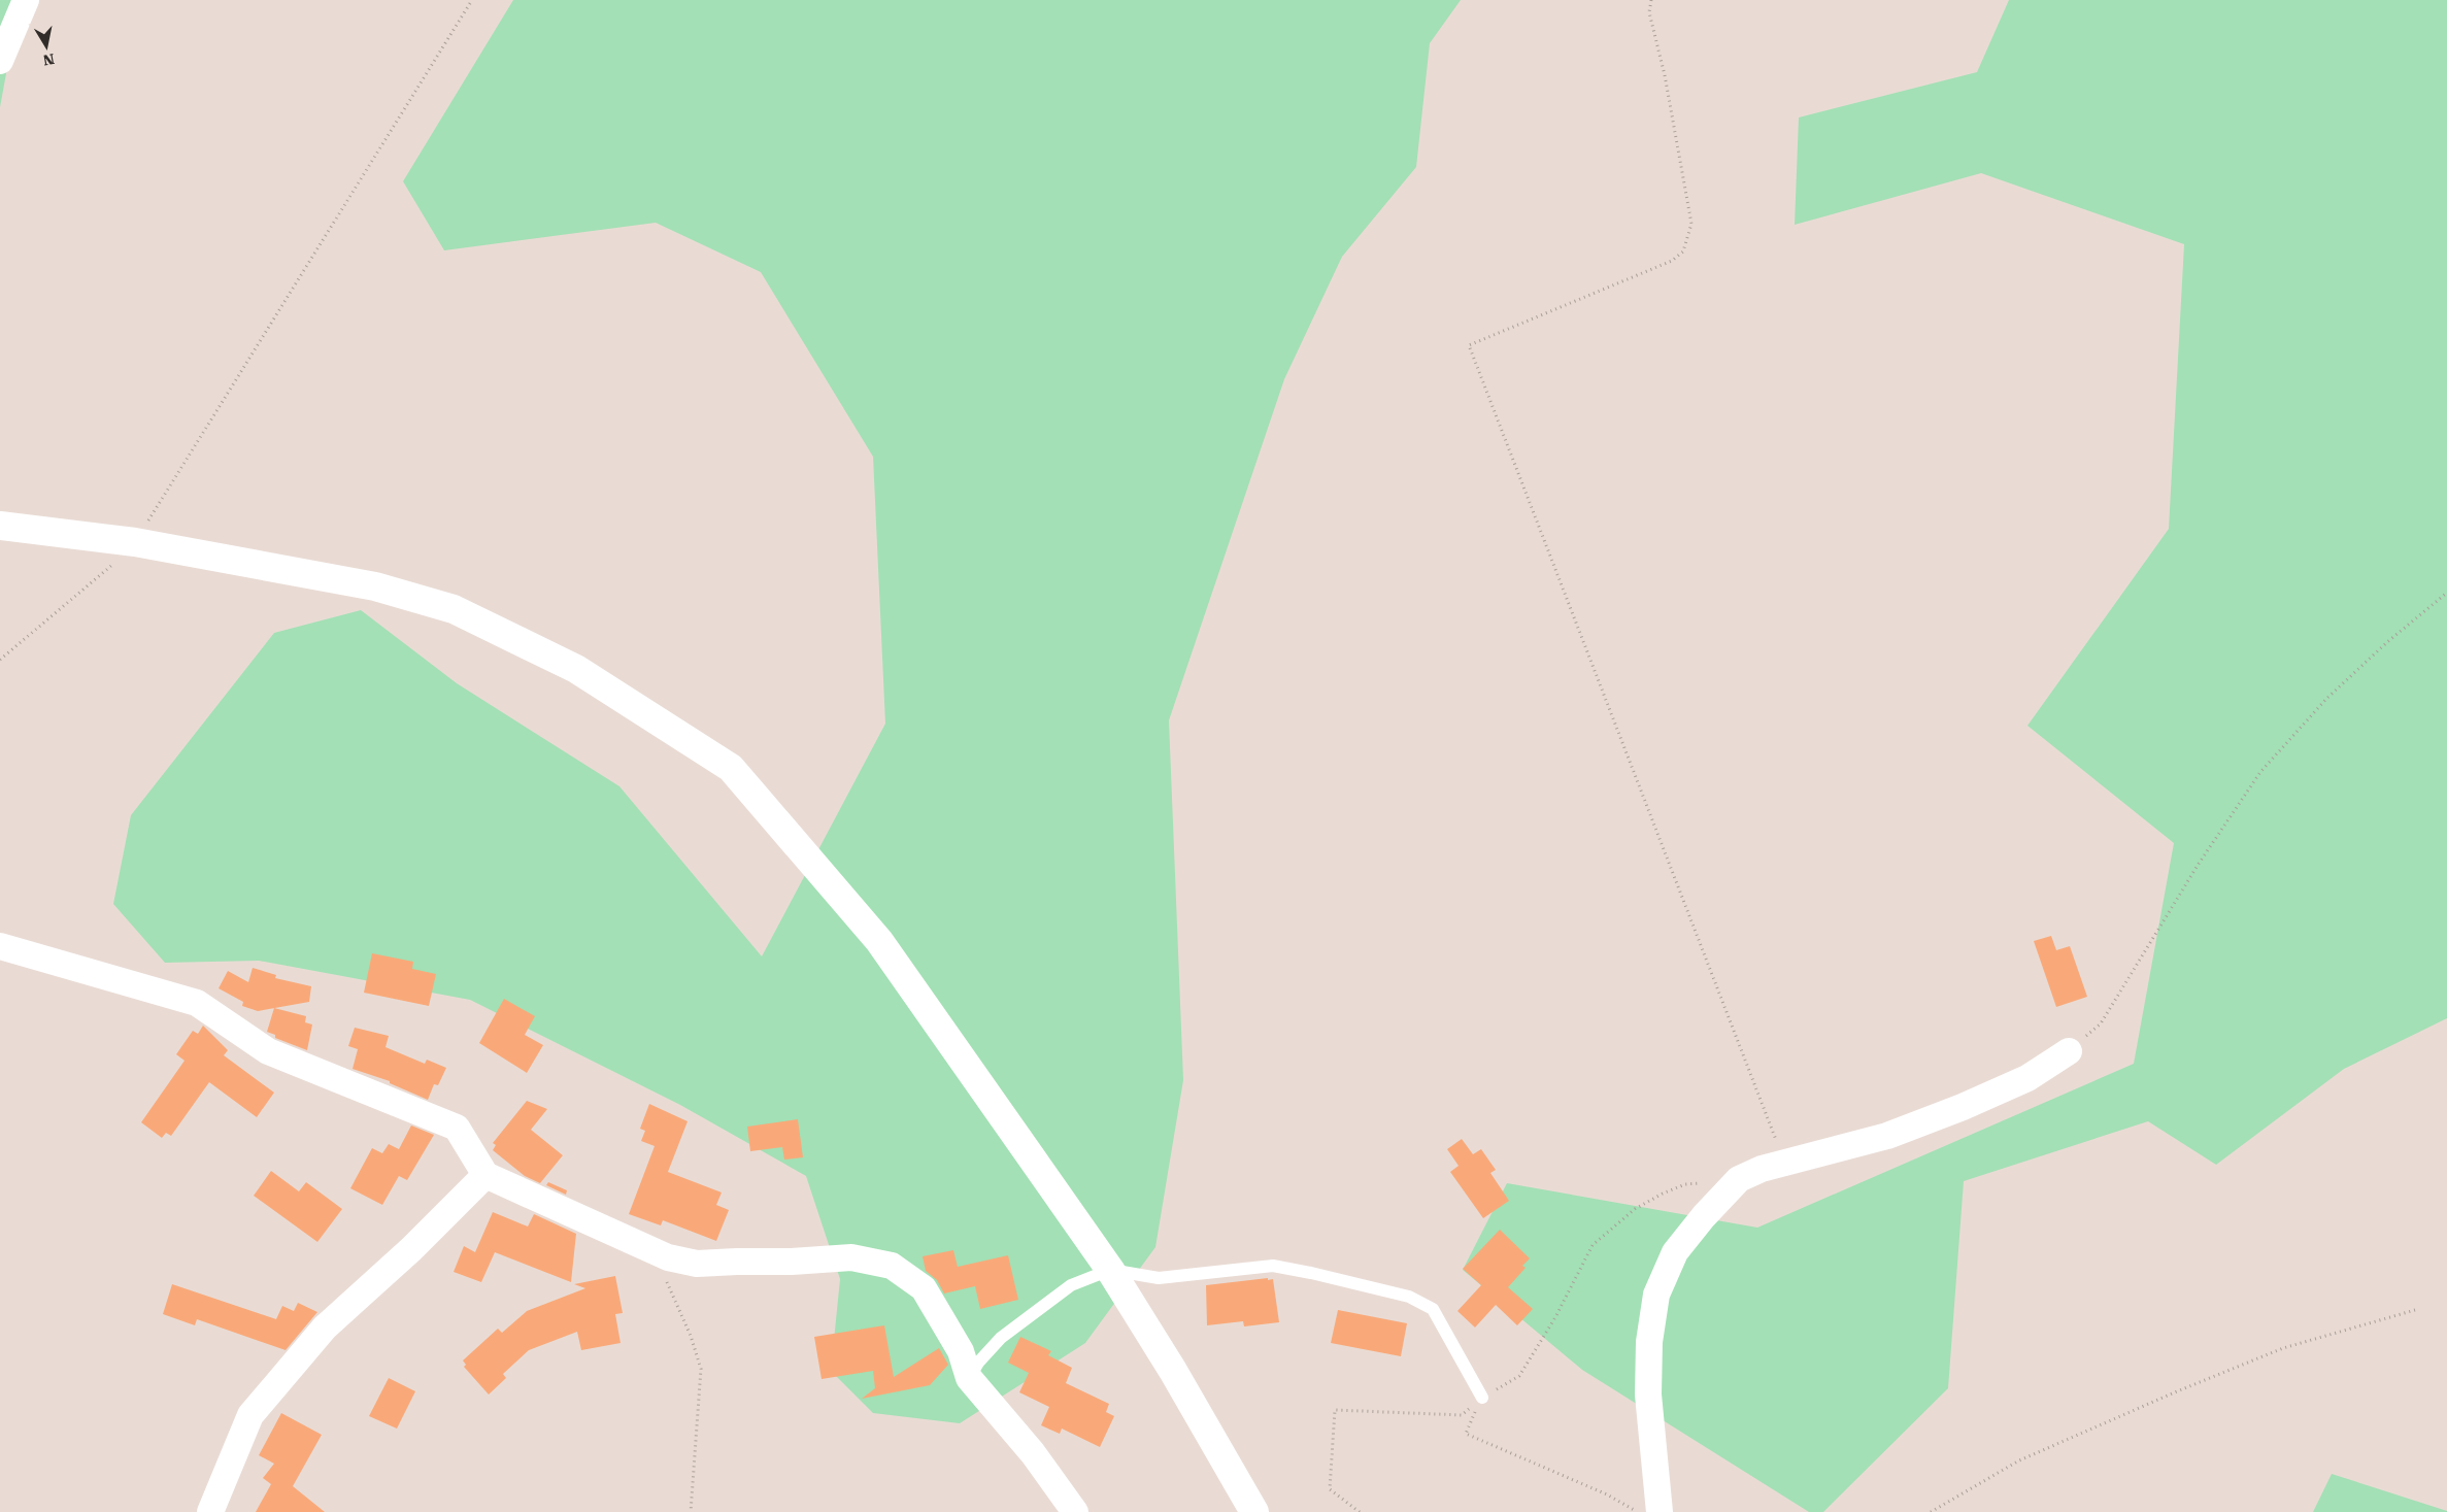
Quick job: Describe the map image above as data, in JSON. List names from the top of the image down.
{
  "north": "bottom"
}
